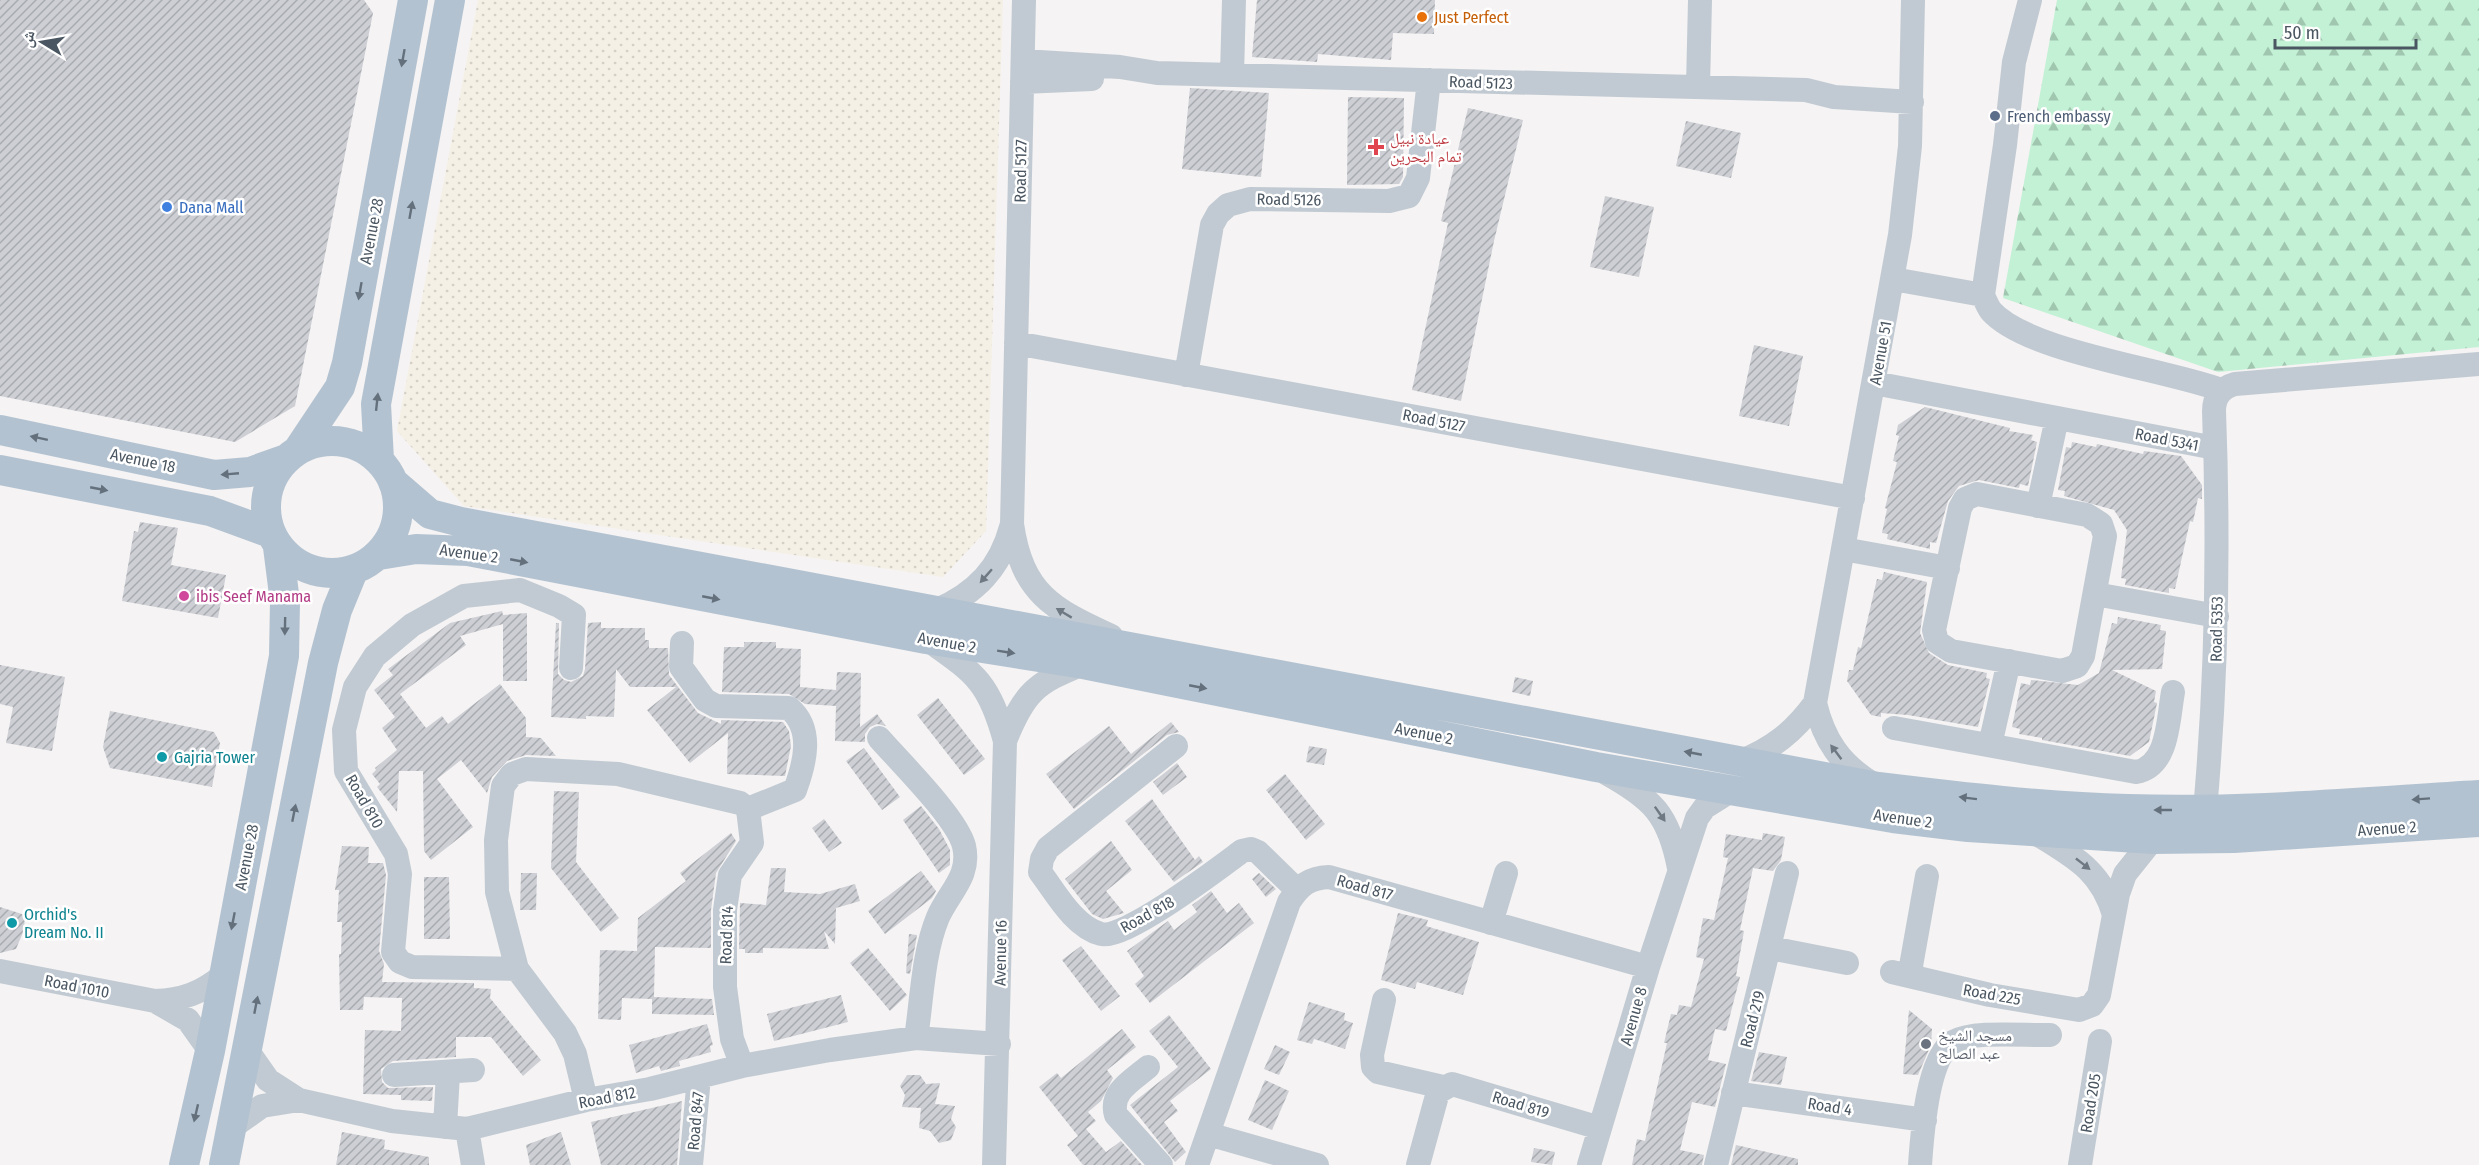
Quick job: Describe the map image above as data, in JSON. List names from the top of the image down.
{
  "streets": {
    "main road": ["Avenue 28", "Avenue 18", "Avenue 2"],
    "street": [
      "Road 5123",
      "Road 5127",
      "Road 5126",
      "Avenue 51",
      "Road 5341",
      "Road 5353",
      "Road 810",
      "Road 817",
      "Road 818",
      "Road 814",
      "Avenue 16",
      "Road 1010",
      "Road 225",
      "Avenue 8",
      "Road 219",
      "Road 812",
      "Road 205",
      "Road 819",
      "Road 4",
      "Road 847"
    ]
  },
  "crossings": [
    ["Road 5123", "Road 5127"],
    ["Road 5123", "Road 5126"],
    ["Road 5123", "Avenue 51"],
    ["Road 5127", "Road 5126"],
    ["Road 5127", "Avenue 51"],
    ["Road 5127", "Avenue 2"],
    ["Avenue 28", "Avenue 18"],
    ["Avenue 28", "Avenue 2"],
    ["Avenue 28", "Road 1010"],
    ["Avenue 51", "Road 5341"],
    ["Avenue 51", "Avenue 2"],
    ["Avenue 51", "Avenue 8"],
    ["Road 5341", "Road 5353"],
    ["Avenue 18", "Avenue 2"],
    ["Avenue 2", "Road 5353"],
    ["Avenue 2", "Avenue 16"],
    ["Avenue 2", "Avenue 8"],
    ["Road 817", "Road 818"],
    ["Road 817", "Avenue 8"],
    ["Road 814", "Road 812"],
    ["Avenue 16", "Road 812"],
    ["Avenue 8", "Road 819"],
    ["Road 219", "Road 4"],
    ["Road 812", "Road 847"]
  ],
  "places": {
    "other": [
      "Just Perfect",
      "French embassy",
      "Dana Mall",
      "ibis Seef Manama",
      "Gajria Tower",
      "Orchid's Dream No. II",
      "مسجد الشيخ عبد الصالح"
    ],
    "health": ["عيادة نبيل تمام البحرين"]
  },
  "scale_bar": "50 m",
  "north": "left"
}
